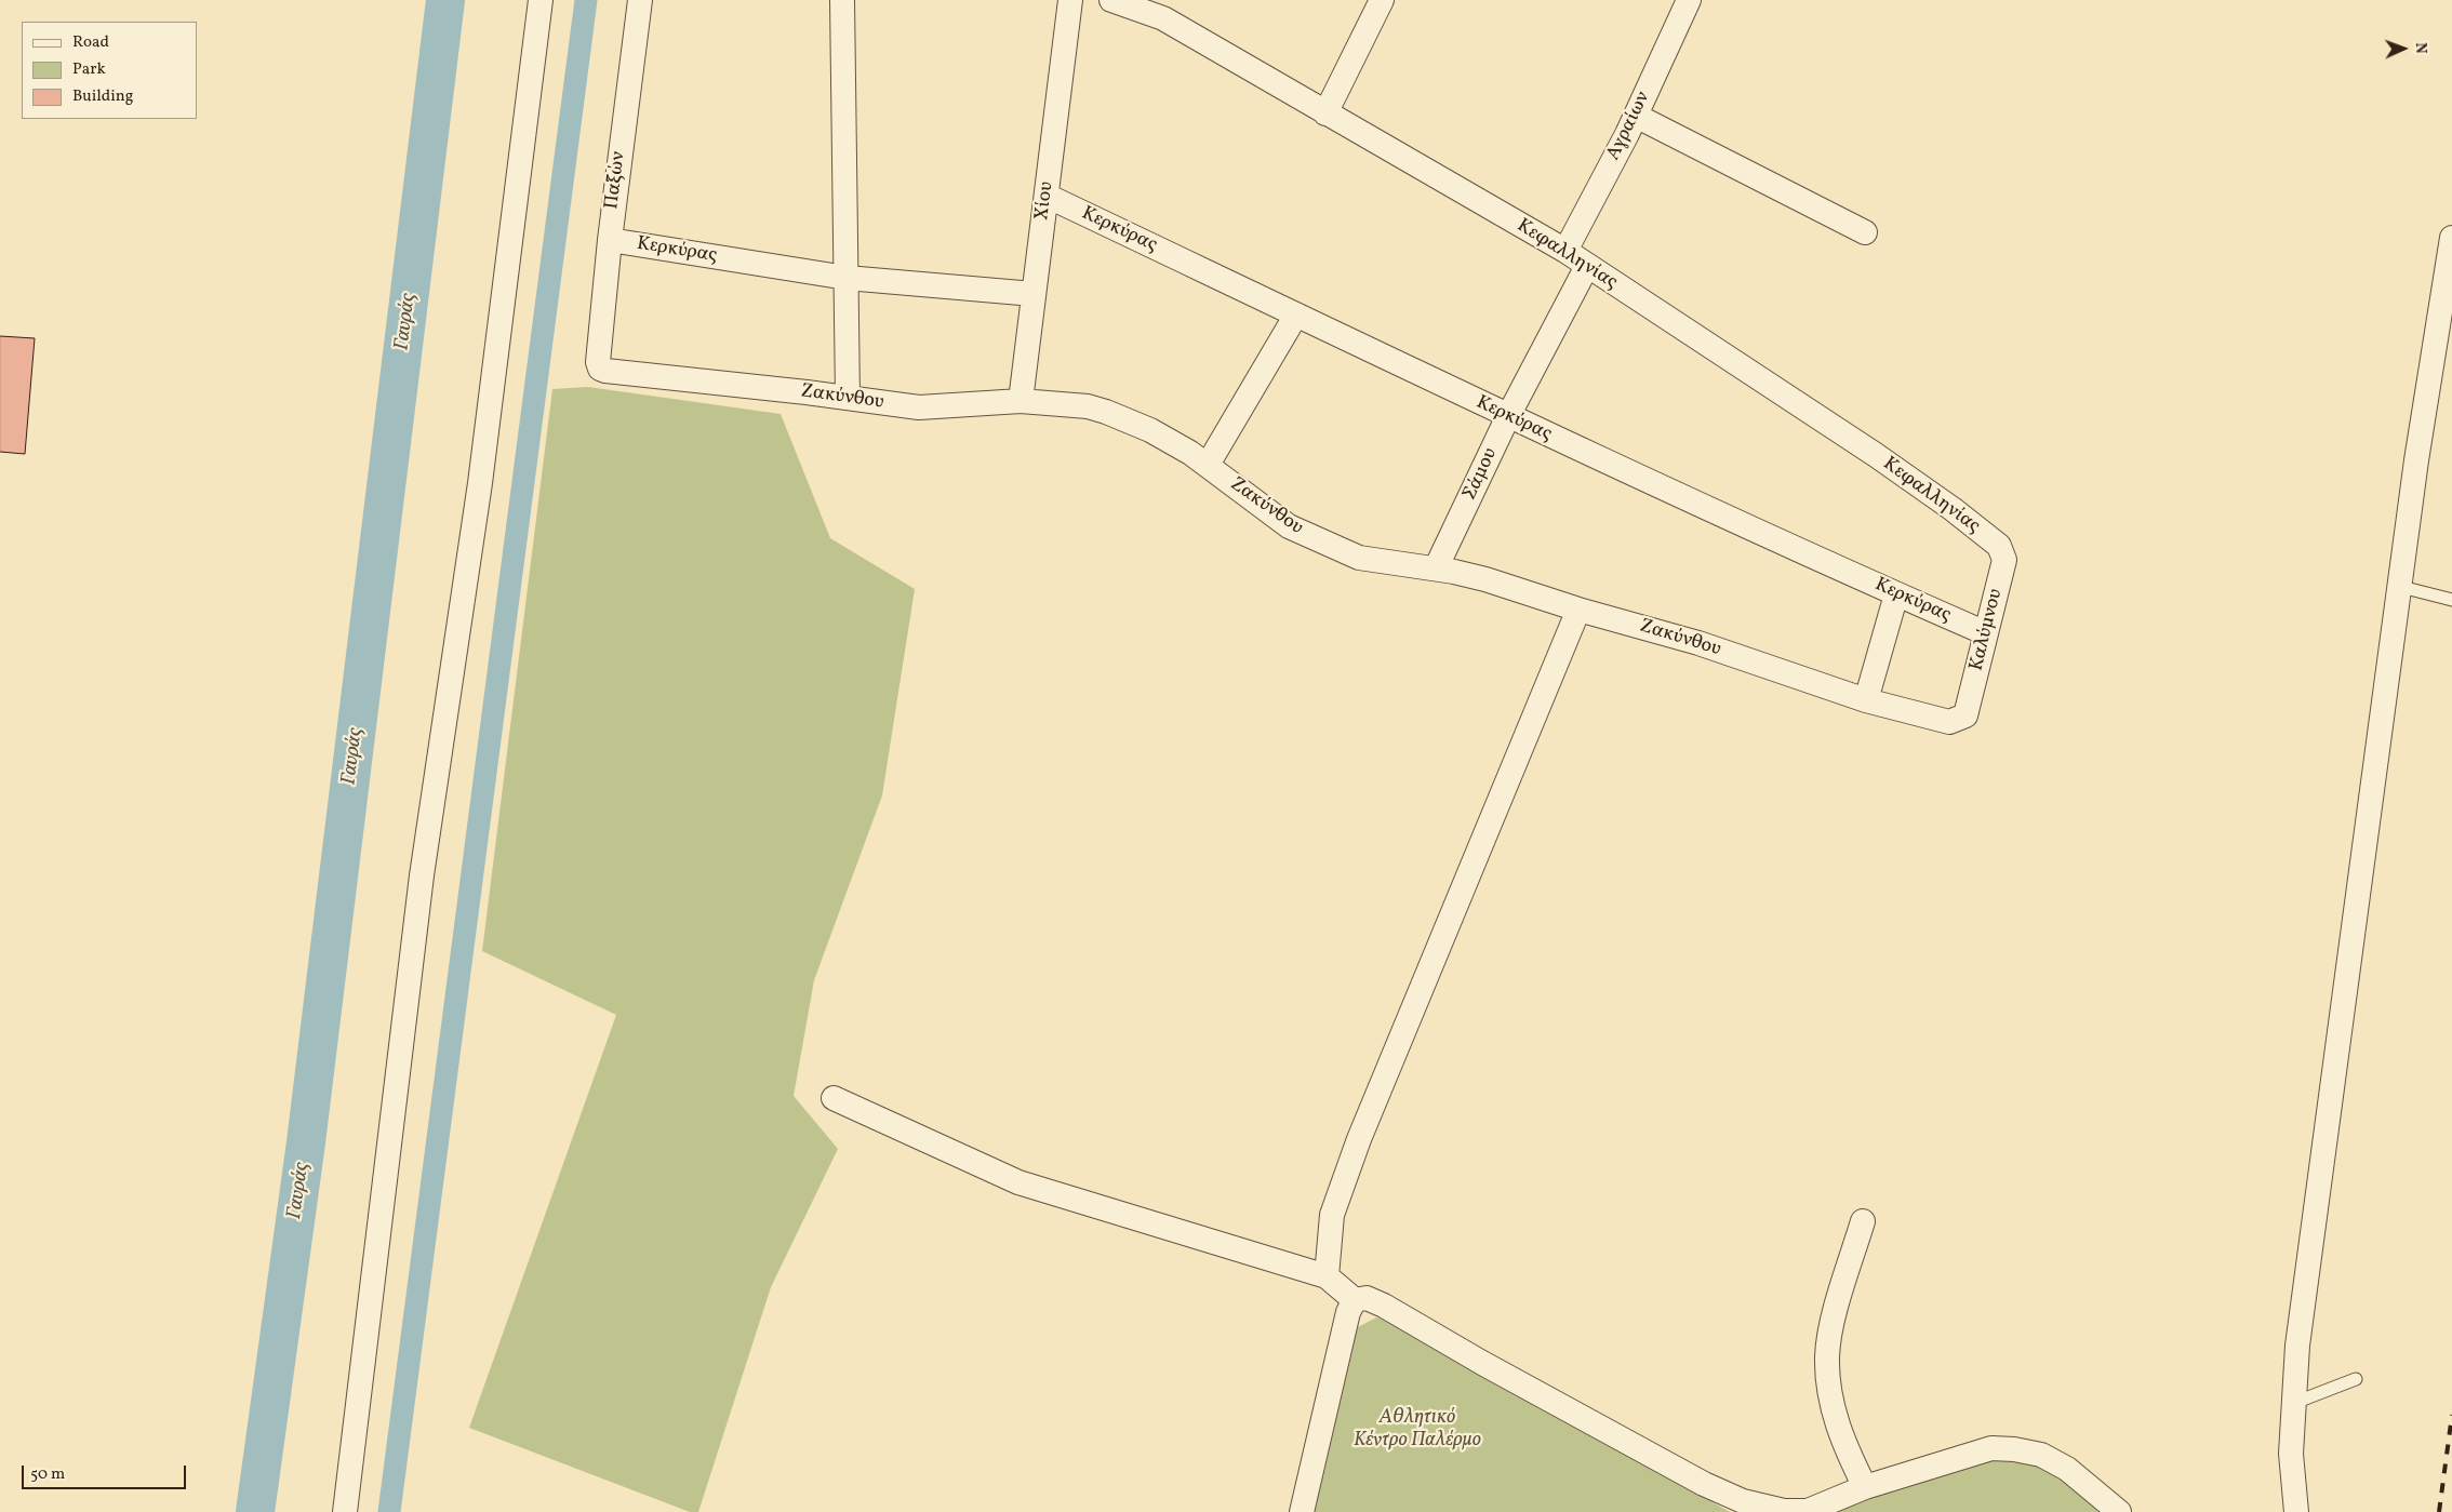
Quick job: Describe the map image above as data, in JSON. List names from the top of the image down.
{
  "streets": {
    "street": [
      "Αγραίων",
      "Παξών",
      "Χίου",
      "Κερκύρας",
      "Κεφαλληνίας",
      "Ζακύνθου",
      "Σάμου",
      "Καλύμνου"
    ]
  },
  "crossings": [
    ["Αγραίων", "Κεφαλληνίας"],
    ["Παξών", "Κερκύρας"],
    ["Παξών", "Ζακύνθου"],
    ["Χίου", "Κερκύρας"],
    ["Χίου", "Ζακύνθου"],
    ["Κερκύρας", "Σάμου"],
    ["Κερκύρας", "Καλύμνου"],
    ["Κεφαλληνίας", "Σάμου"],
    ["Κεφαλληνίας", "Καλύμνου"],
    ["Ζακύνθου", "Σάμου"],
    ["Ζακύνθου", "Καλύμνου"]
  ],
  "water": ["Γαυράς"],
  "parks": ["Αθλητικό Κέντρο Παλέρμο"],
  "legend": ["Road", "Park", "Building"],
  "scale_bar": "50 m",
  "north": "right"
}
